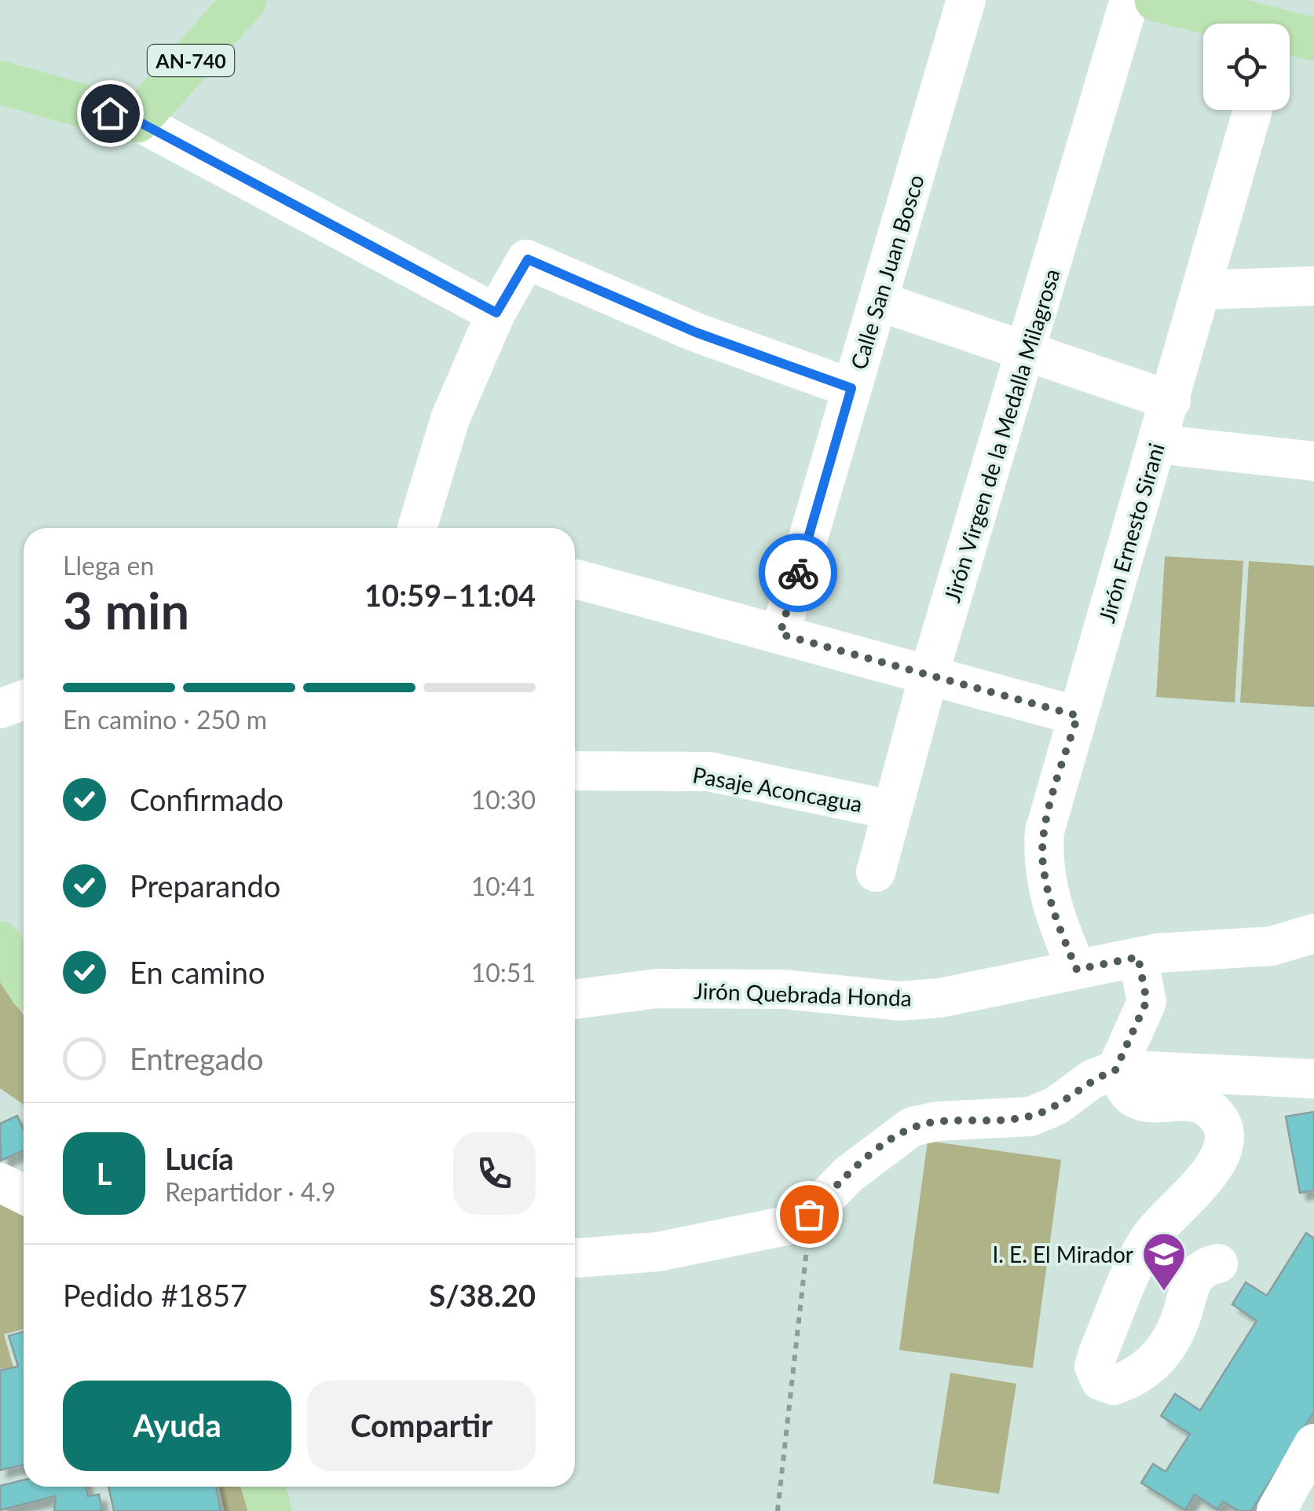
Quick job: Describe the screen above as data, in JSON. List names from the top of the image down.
{
  "streets": {
    "main road": ["AN-740"],
    "street": [
      "Calle San Juan Bosco",
      "Jirón Virgen de la Medalla Milagrosa",
      "Jirón Ernesto Sirani",
      "Pasaje Aconcagua",
      "Jirón Quebrada Honda"
    ]
  },
  "crossings": [
    ["Jirón Virgen de la Medalla Milagrosa", "Pasaje Aconcagua"],
    ["Jirón Ernesto Sirani", "Jirón Quebrada Honda"]
  ],
  "places": {
    "school or university": ["I. E. El Mirador"]
  },
  "page": {
    "heading": ["3 min", "Llega en", "10:59–11:04"],
    "panel": [
      "Lucía",
      "Repartidor · 4.9",
      "Pedido #1857",
      "S/38.20"
    ],
    "bar": "En camino · 250 m",
    "list": [
      ["Confirmado", "10:30"],
      ["Preparando", "10:41"],
      ["En camino", "10:51"],
      "Entregado"
    ],
    "round": "L",
    "buttons": ["Ayuda", "Compartir"]
  }
}
